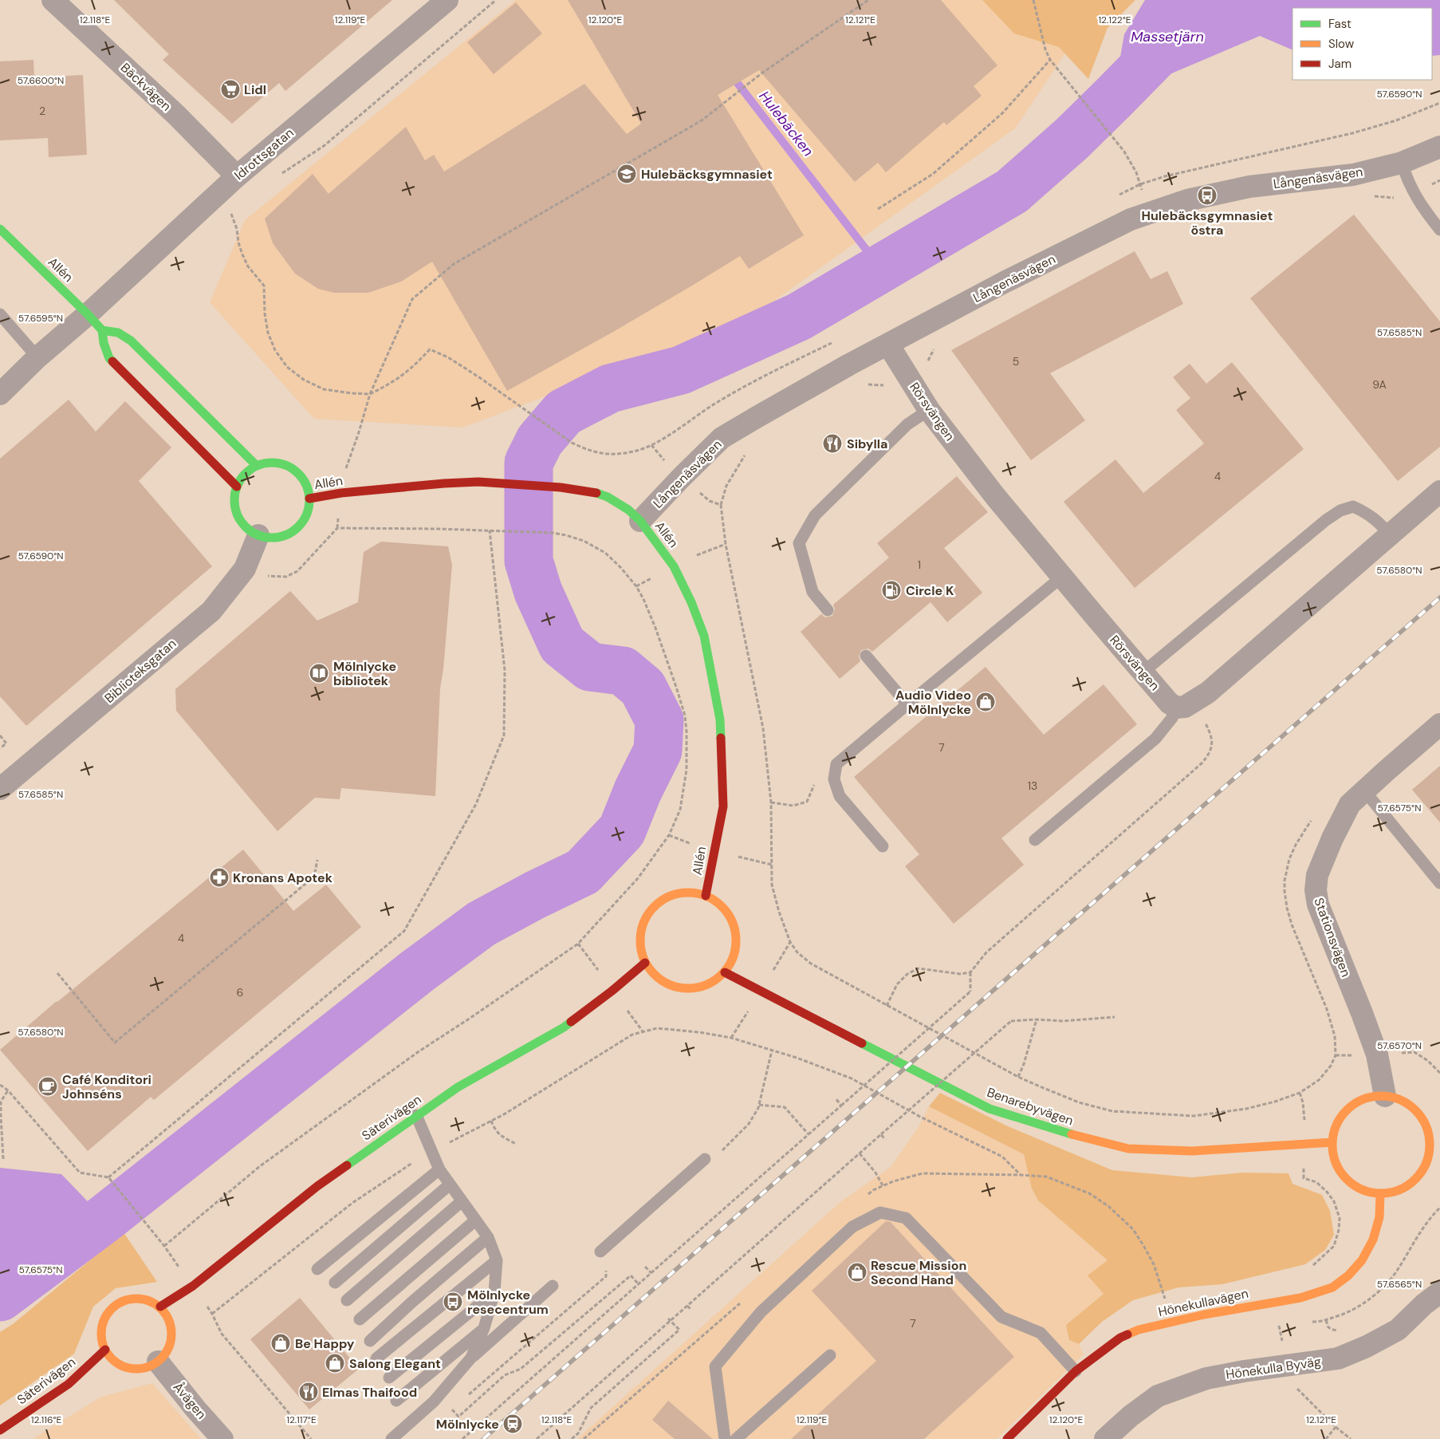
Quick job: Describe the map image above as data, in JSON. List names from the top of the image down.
{
  "streets": {
    "street": [
      "Bäckvägen",
      "Idrottsgatan",
      "Långenäsvägen",
      "Allén",
      "Rörsvängen",
      "Biblioteksgatan",
      "Stationsvägen",
      "Benarebyvägen",
      "Säterivägen",
      "Hönekullavägen",
      "Hönekulla Byväg",
      "Åvägen"
    ]
  },
  "crossings": [
    ["Bäckvägen", "Idrottsgatan"],
    ["Idrottsgatan", "Allén"],
    ["Långenäsvägen", "Allén"],
    ["Långenäsvägen", "Rörsvängen"],
    ["Allén", "Biblioteksgatan"],
    ["Allén", "Benarebyvägen"],
    ["Allén", "Säterivägen"],
    ["Stationsvägen", "Benarebyvägen"],
    ["Stationsvägen", "Hönekullavägen"],
    ["Benarebyvägen", "Säterivägen"],
    ["Benarebyvägen", "Hönekullavägen"],
    ["Säterivägen", "Åvägen"]
  ],
  "water": ["Massetjärn", "Hulebäcken"],
  "places": {
    "supermarket": ["Lidl"],
    "school or university": ["Hulebäcksgymnasiet"],
    "bus stop": ["Hulebäcksgymnasiet östra", "Mölnlycke resecentrum"],
    "restaurant": ["Sibylla", "Elmas Thaifood"],
    "fuel station": ["Circle K"],
    "library": ["Mölnlycke bibliotek"],
    "shop": [
      "Audio Video Mölnlycke",
      "Rescue Mission Second Hand",
      "Be Happy",
      "Salong Elegant"
    ],
    "pharmacy": ["Kronans Apotek"],
    "cafe": ["Café Konditori Johnséns"],
    "station": ["Mölnlycke"]
  },
  "house_numbers": [
    "2",
    "5",
    "9A",
    "4",
    "1",
    "7",
    "13",
    "4",
    "6",
    "7"
  ],
  "legend": ["Fast", "Slow", "Jam"],
  "coordinates": [
    "12.118°E",
    "12.119°E",
    "12.120°E",
    "12.121°E",
    "12.122°E",
    "57.6600°N",
    "57.6590°N",
    "57.6595°N",
    "57.6585°N",
    "57.6580°N",
    "57.6575°N",
    "57.6570°N",
    "57.6565°N",
    "12.116°E",
    "12.117°E"
  ]
}
